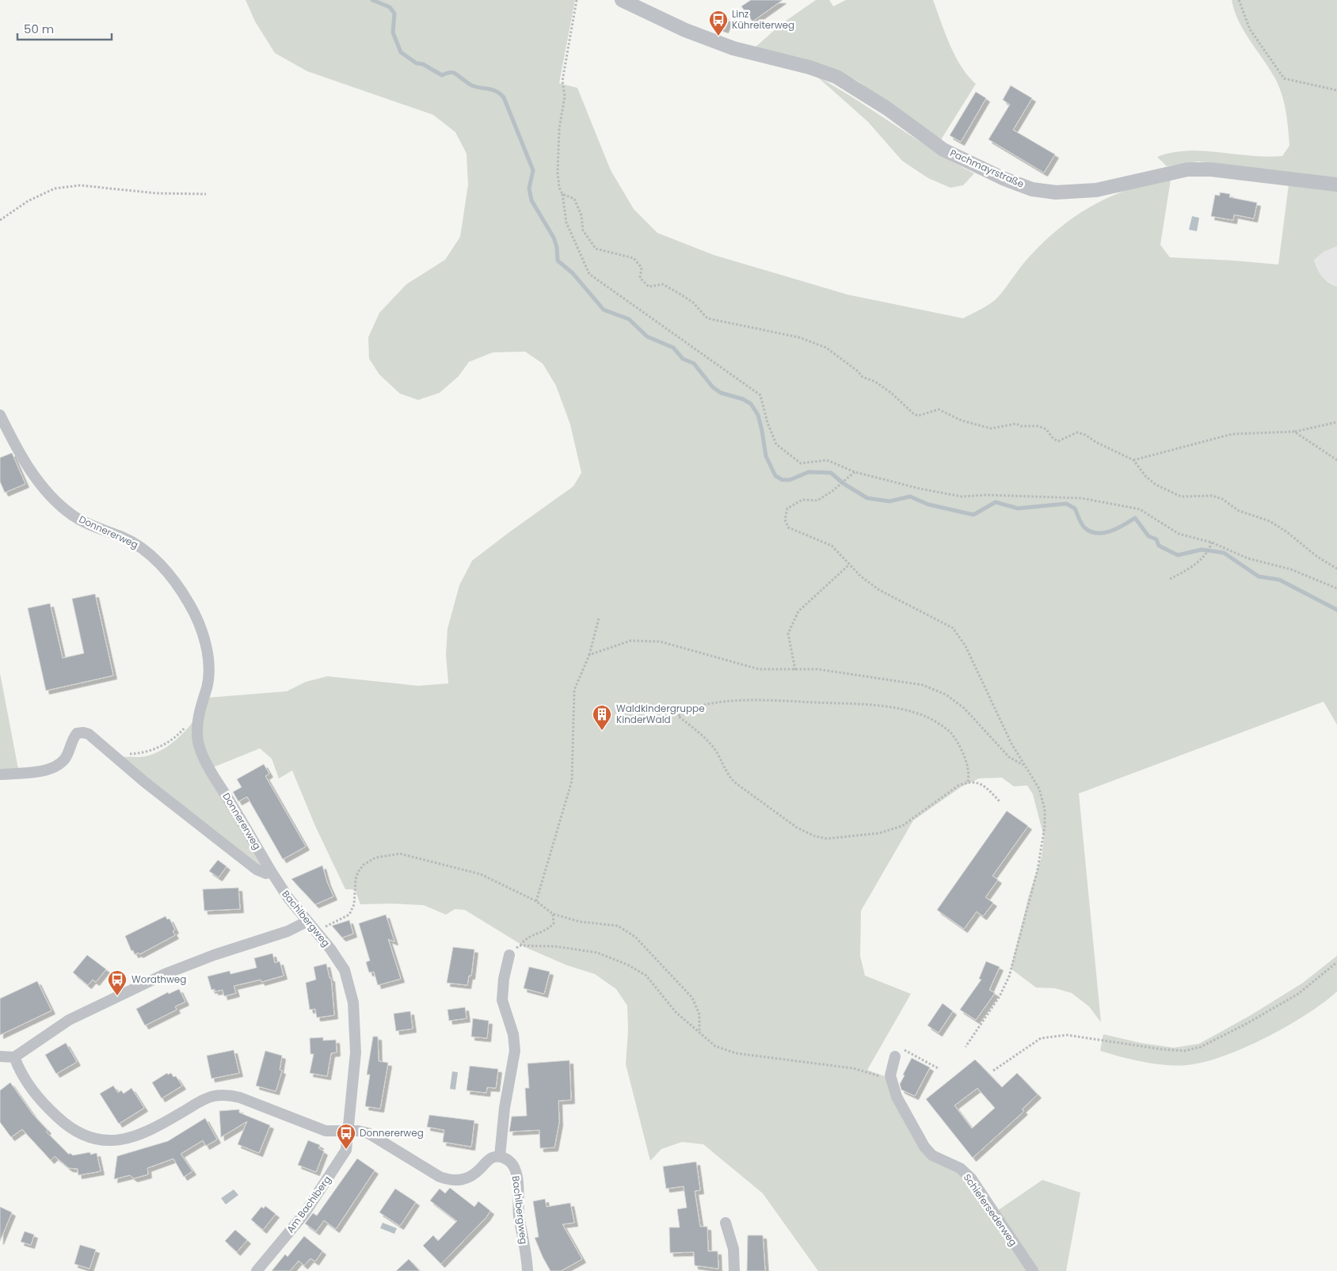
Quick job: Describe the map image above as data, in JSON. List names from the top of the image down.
{
  "streets": {
    "street": [
      "Pachmayrstraße",
      "Donnererweg",
      "Bachlbergweg",
      "Am Bachlberg",
      "Schiefersederweg"
    ]
  },
  "crossings": [
    ["Donnererweg", "Bachlbergweg"],
    ["Bachlbergweg", "Am Bachlberg"]
  ],
  "places": {
    "bus stop": ["Linz Kühreiterweg", "Worathweg", "Donnererweg"],
    "building": ["Waldkindergruppe KinderWald"]
  },
  "scale_bar": "50 m"
}
